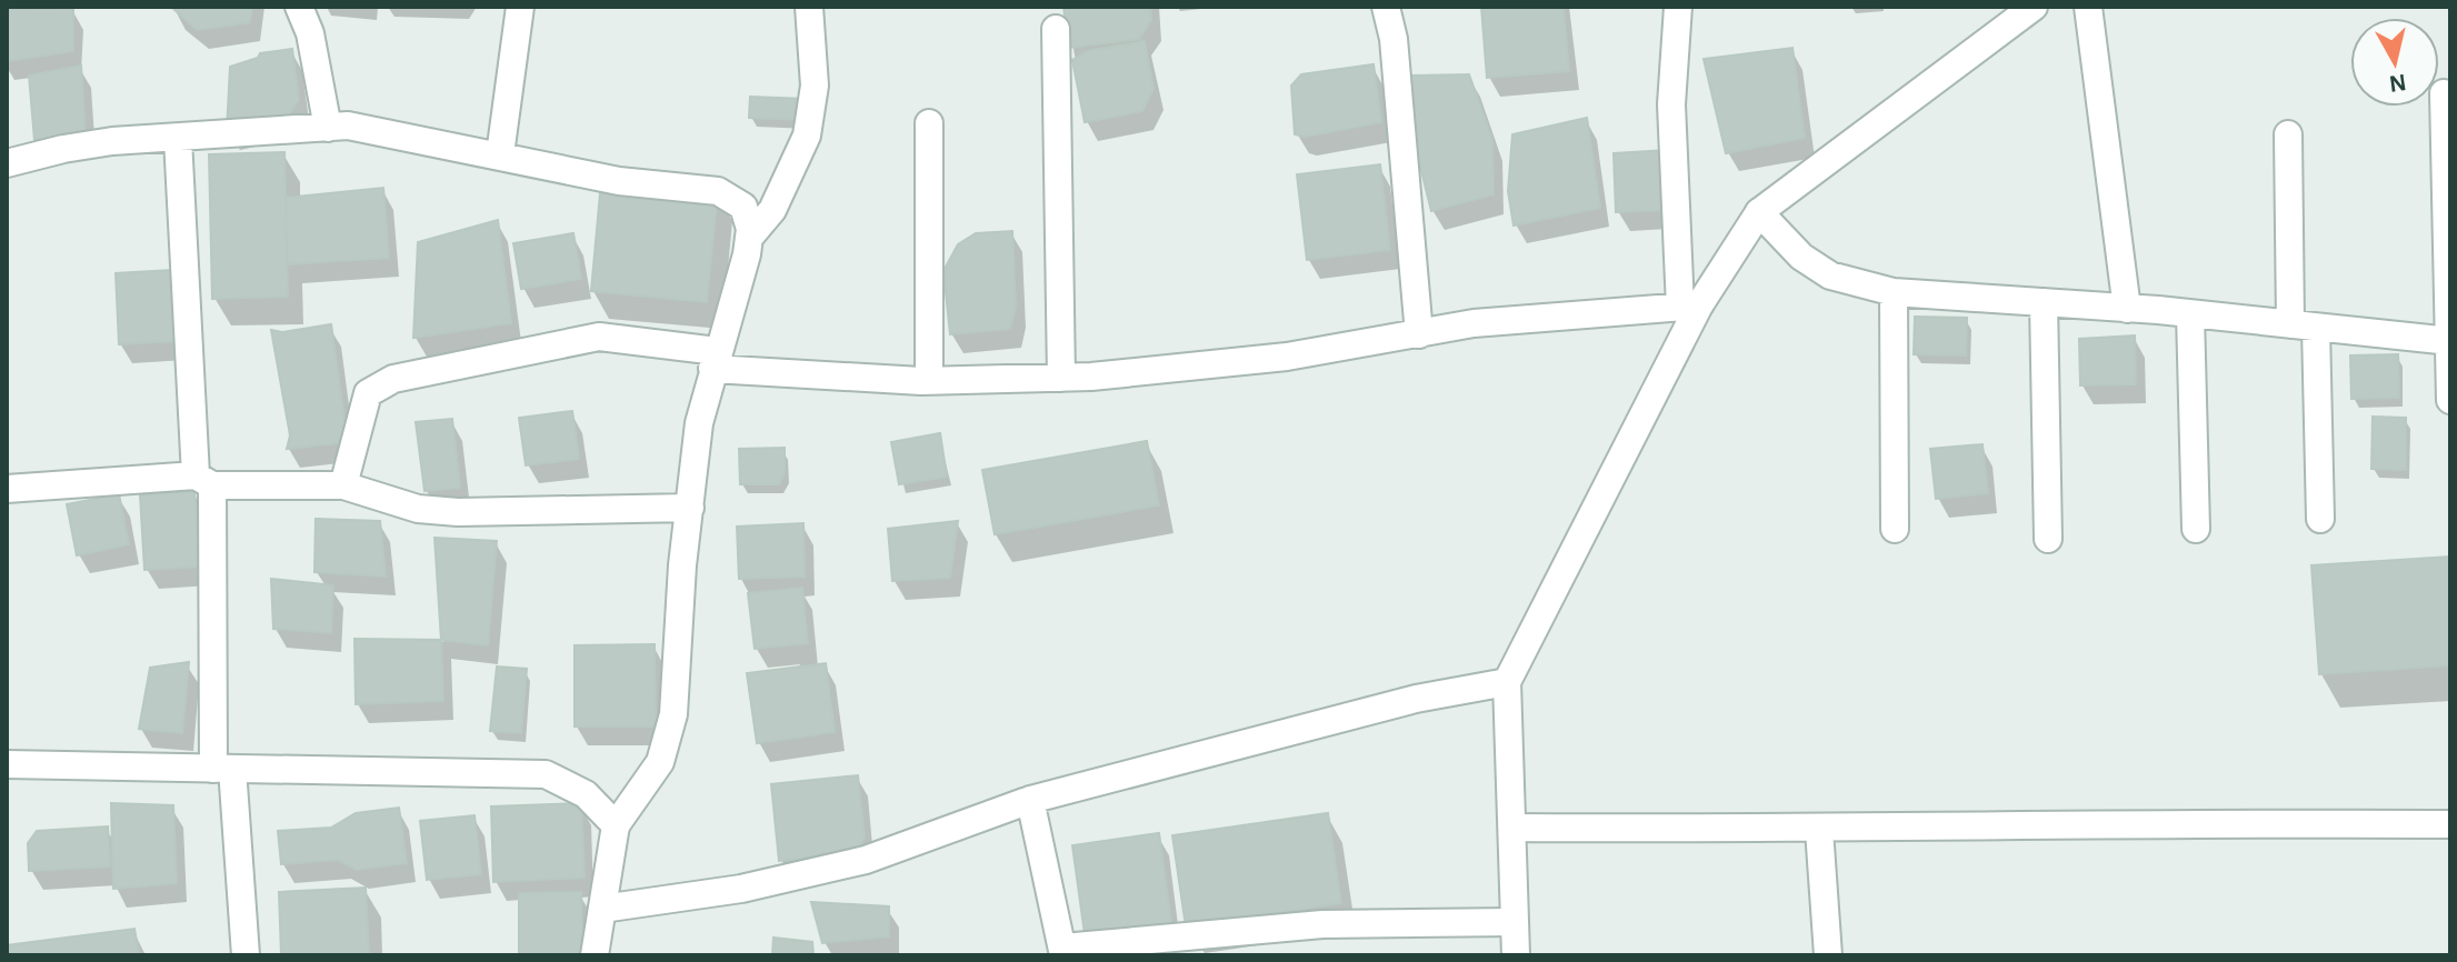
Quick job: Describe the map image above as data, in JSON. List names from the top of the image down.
{
  "north": "bottom"
}
